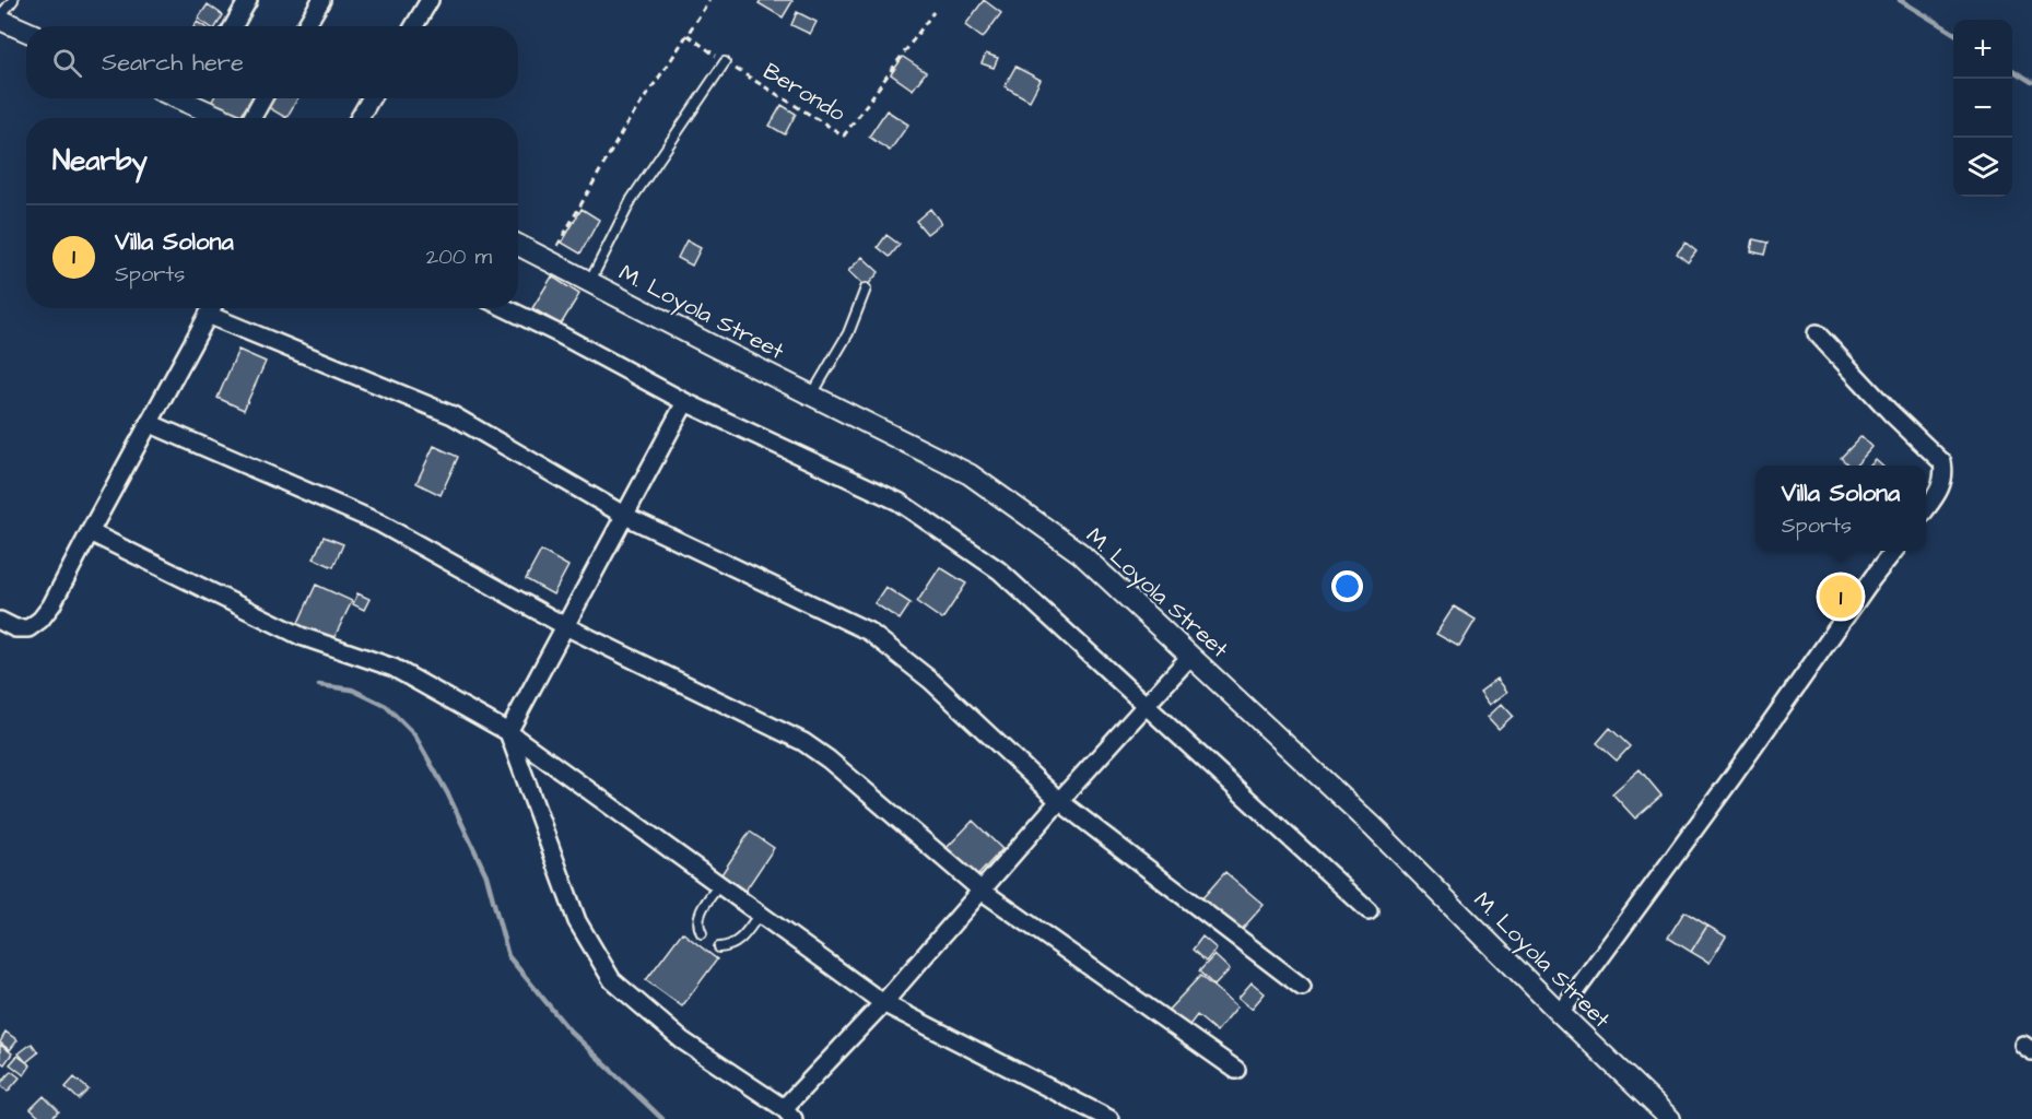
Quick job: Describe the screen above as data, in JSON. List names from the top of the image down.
{
  "streets": {
    "street": ["M. Loyola Street"],
    "path": ["Berondo"]
  },
  "page": {
    "map_buttons": ["+", "−"],
    "search": "Search here",
    "heading": "Nearby",
    "list": [
      {
        "mark": "1",
        "name": "Villa Solona",
        "note": "Sports",
        "value": "200 m"
      }
    ],
    "popup": ["Villa Solona", "Sports"],
    "pins": "1"
  }
}
